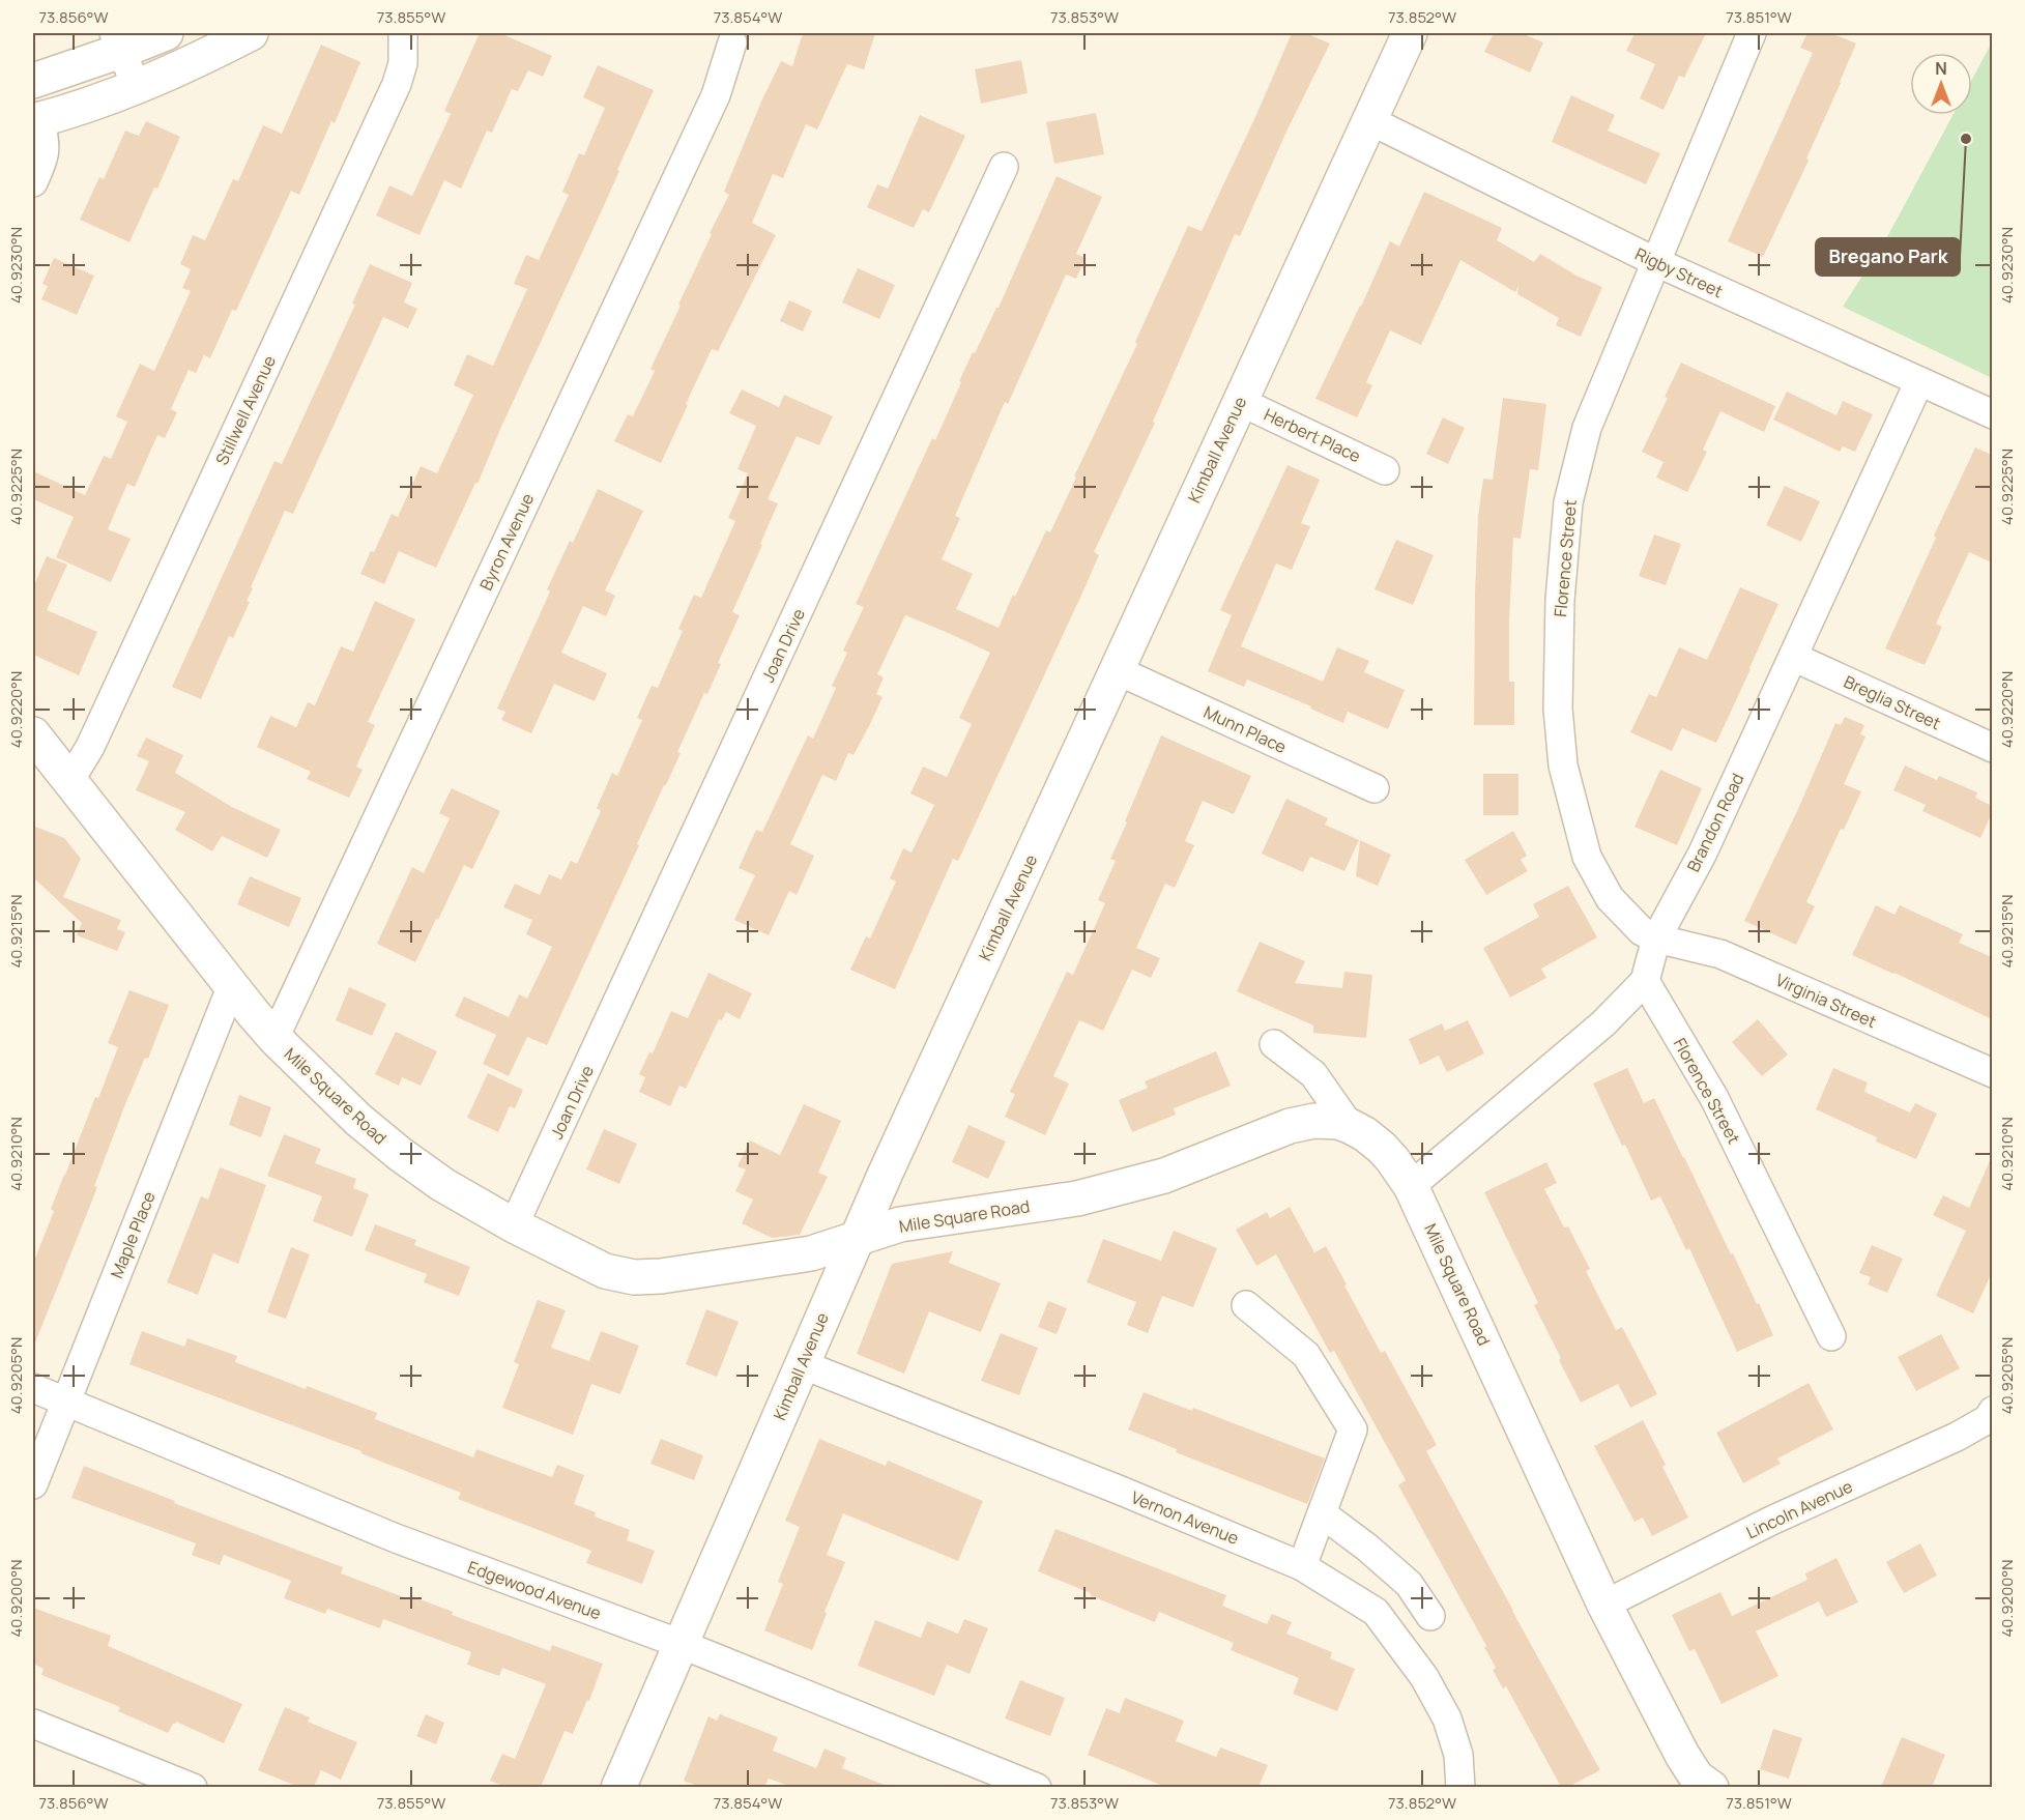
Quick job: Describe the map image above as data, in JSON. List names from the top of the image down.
{
  "streets": {
    "street": [
      "Rigby Street",
      "Stillwell Avenue",
      "Herbert Place",
      "Kimball Avenue",
      "Byron Avenue",
      "Florence Street",
      "Joan Drive",
      "Breglia Street",
      "Munn Place",
      "Brandon Road",
      "Virginia Street",
      "Mile Square Road",
      "Maple Place",
      "Lincoln Avenue",
      "Vernon Avenue",
      "Edgewood Avenue"
    ]
  },
  "crossings": [
    ["Rigby Street", "Kimball Avenue"],
    ["Rigby Street", "Florence Street"],
    ["Rigby Street", "Brandon Road"],
    ["Stillwell Avenue", "Mile Square Road"],
    ["Herbert Place", "Kimball Avenue"],
    ["Kimball Avenue", "Munn Place"],
    ["Kimball Avenue", "Mile Square Road"],
    ["Kimball Avenue", "Vernon Avenue"],
    ["Kimball Avenue", "Edgewood Avenue"],
    ["Byron Avenue", "Mile Square Road"],
    ["Florence Street", "Brandon Road"],
    ["Florence Street", "Virginia Street"],
    ["Joan Drive", "Mile Square Road"],
    ["Breglia Street", "Brandon Road"],
    ["Brandon Road", "Virginia Street"],
    ["Brandon Road", "Mile Square Road"],
    ["Mile Square Road", "Maple Place"],
    ["Mile Square Road", "Lincoln Avenue"],
    ["Maple Place", "Edgewood Avenue"]
  ],
  "places": ["Bregano Park"],
  "north": "top",
  "coordinates": [
    "73.856°W",
    "73.855°W",
    "73.854°W",
    "73.853°W",
    "73.852°W",
    "73.851°W",
    "40.9230°N",
    "40.9225°N",
    "40.9220°N",
    "40.9215°N",
    "40.9210°N",
    "40.9205°N",
    "40.9200°N"
  ]
}
